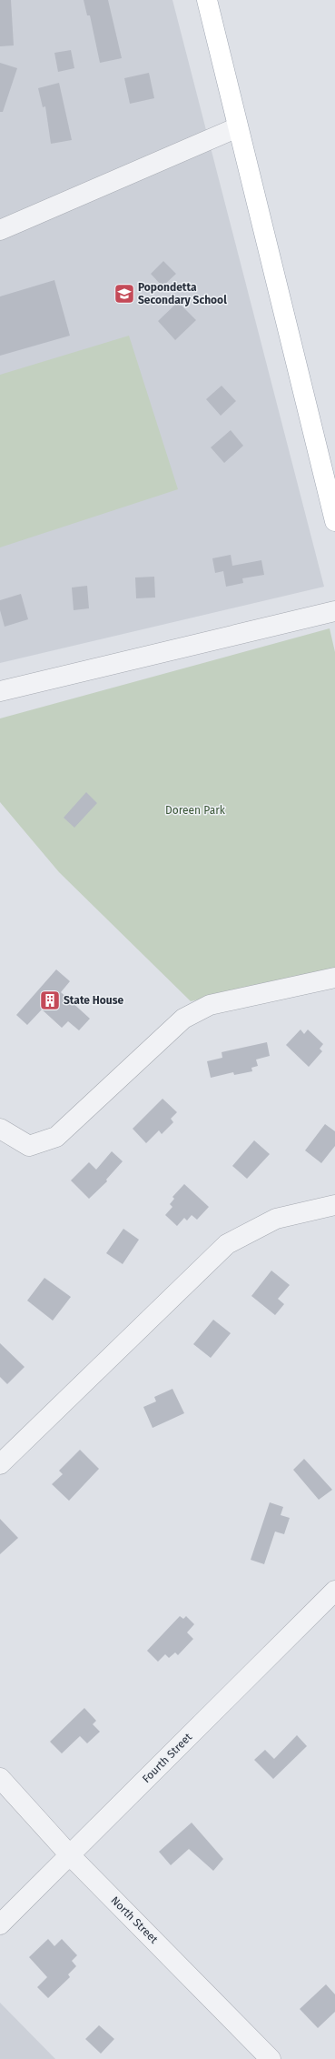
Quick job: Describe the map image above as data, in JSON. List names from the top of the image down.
{
  "streets": {
    "street": ["Fourth Street", "North Street"]
  },
  "crossings": [
    ["Fourth Street", "North Street"]
  ],
  "parks": ["Doreen Park"],
  "places": {
    "school or university": ["Popondetta Secondary School"],
    "building": ["State House"]
  }
}
